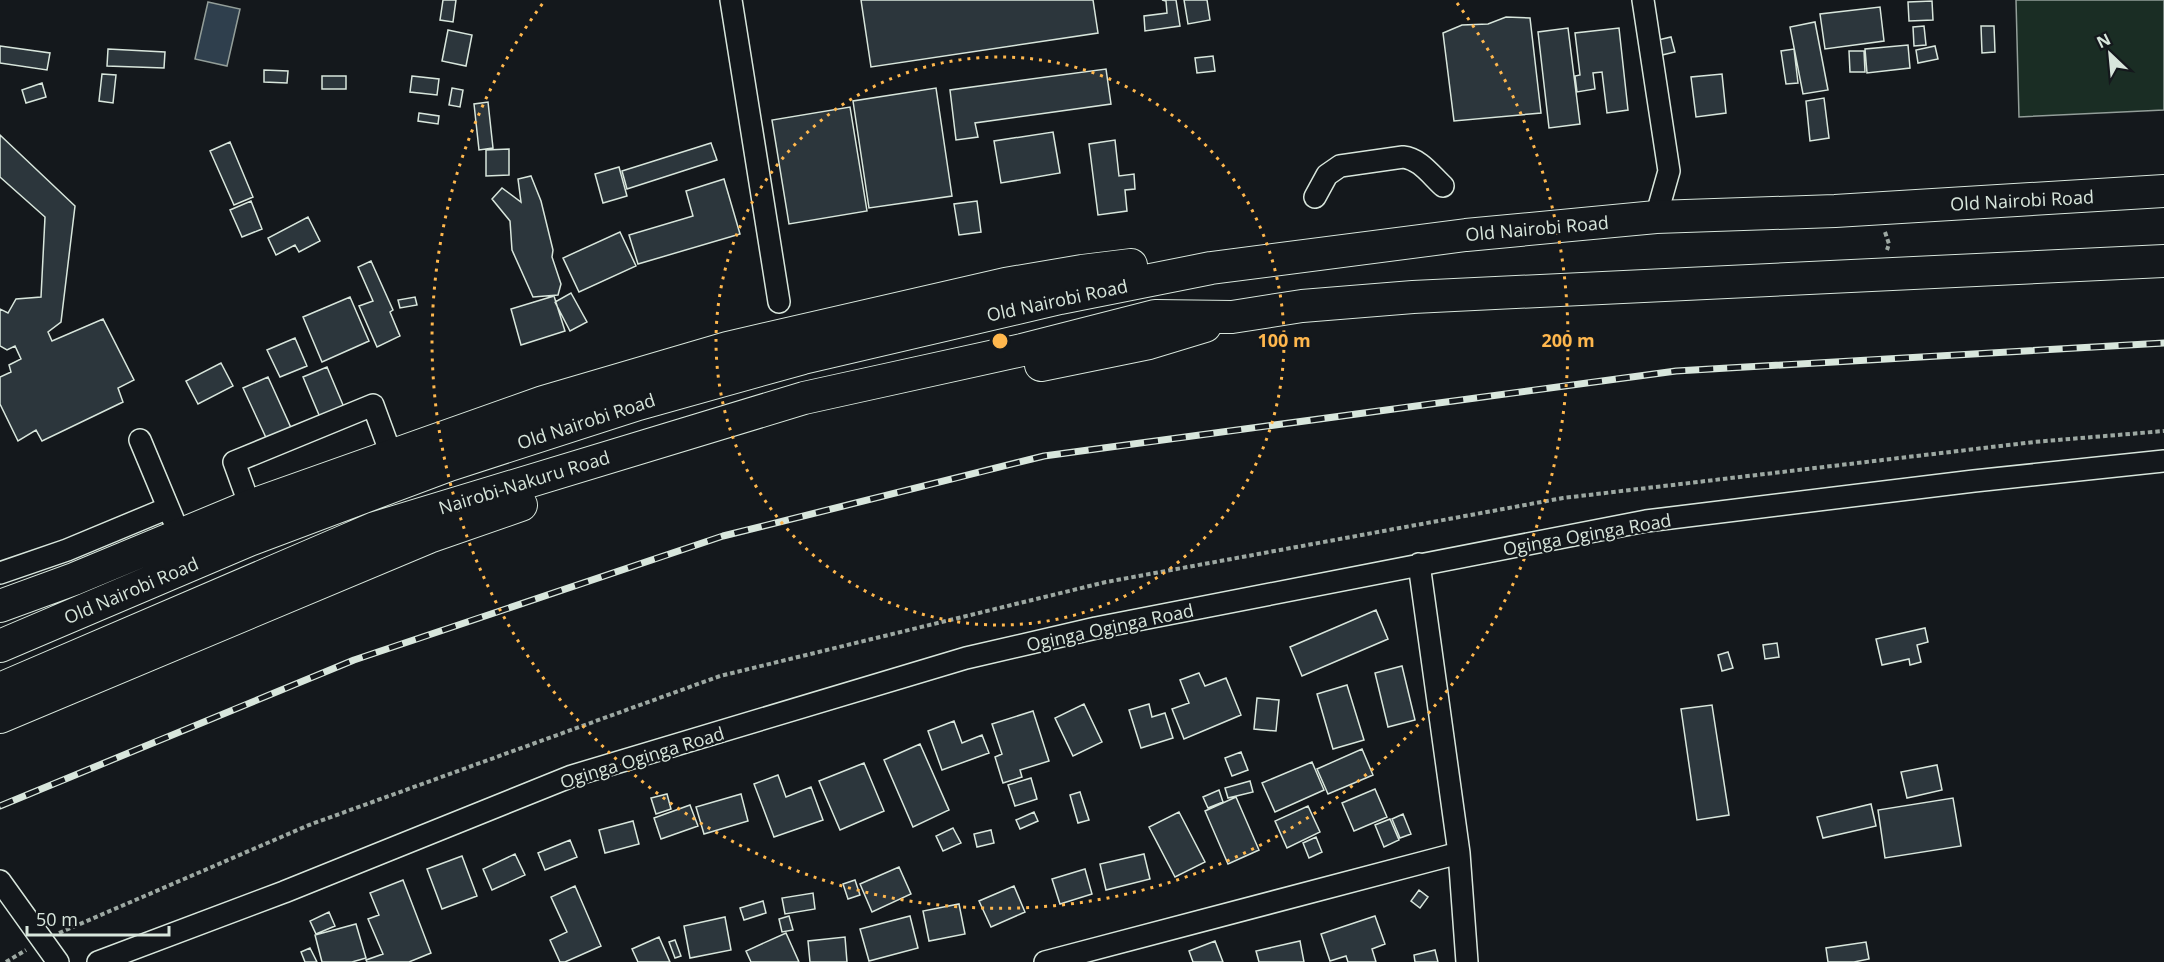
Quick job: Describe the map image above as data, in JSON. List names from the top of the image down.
{
  "streets": {
    "highway": ["Old Nairobi Road", "Nairobi-Nakuru Road"],
    "street": ["Oginga Oginga Road"]
  },
  "crossings": [
    ["Old Nairobi Road", "Nairobi-Nakuru Road"]
  ],
  "scale_bar": "50 m",
  "north": "top left",
  "rings": ["100 m", "200 m"]
}
